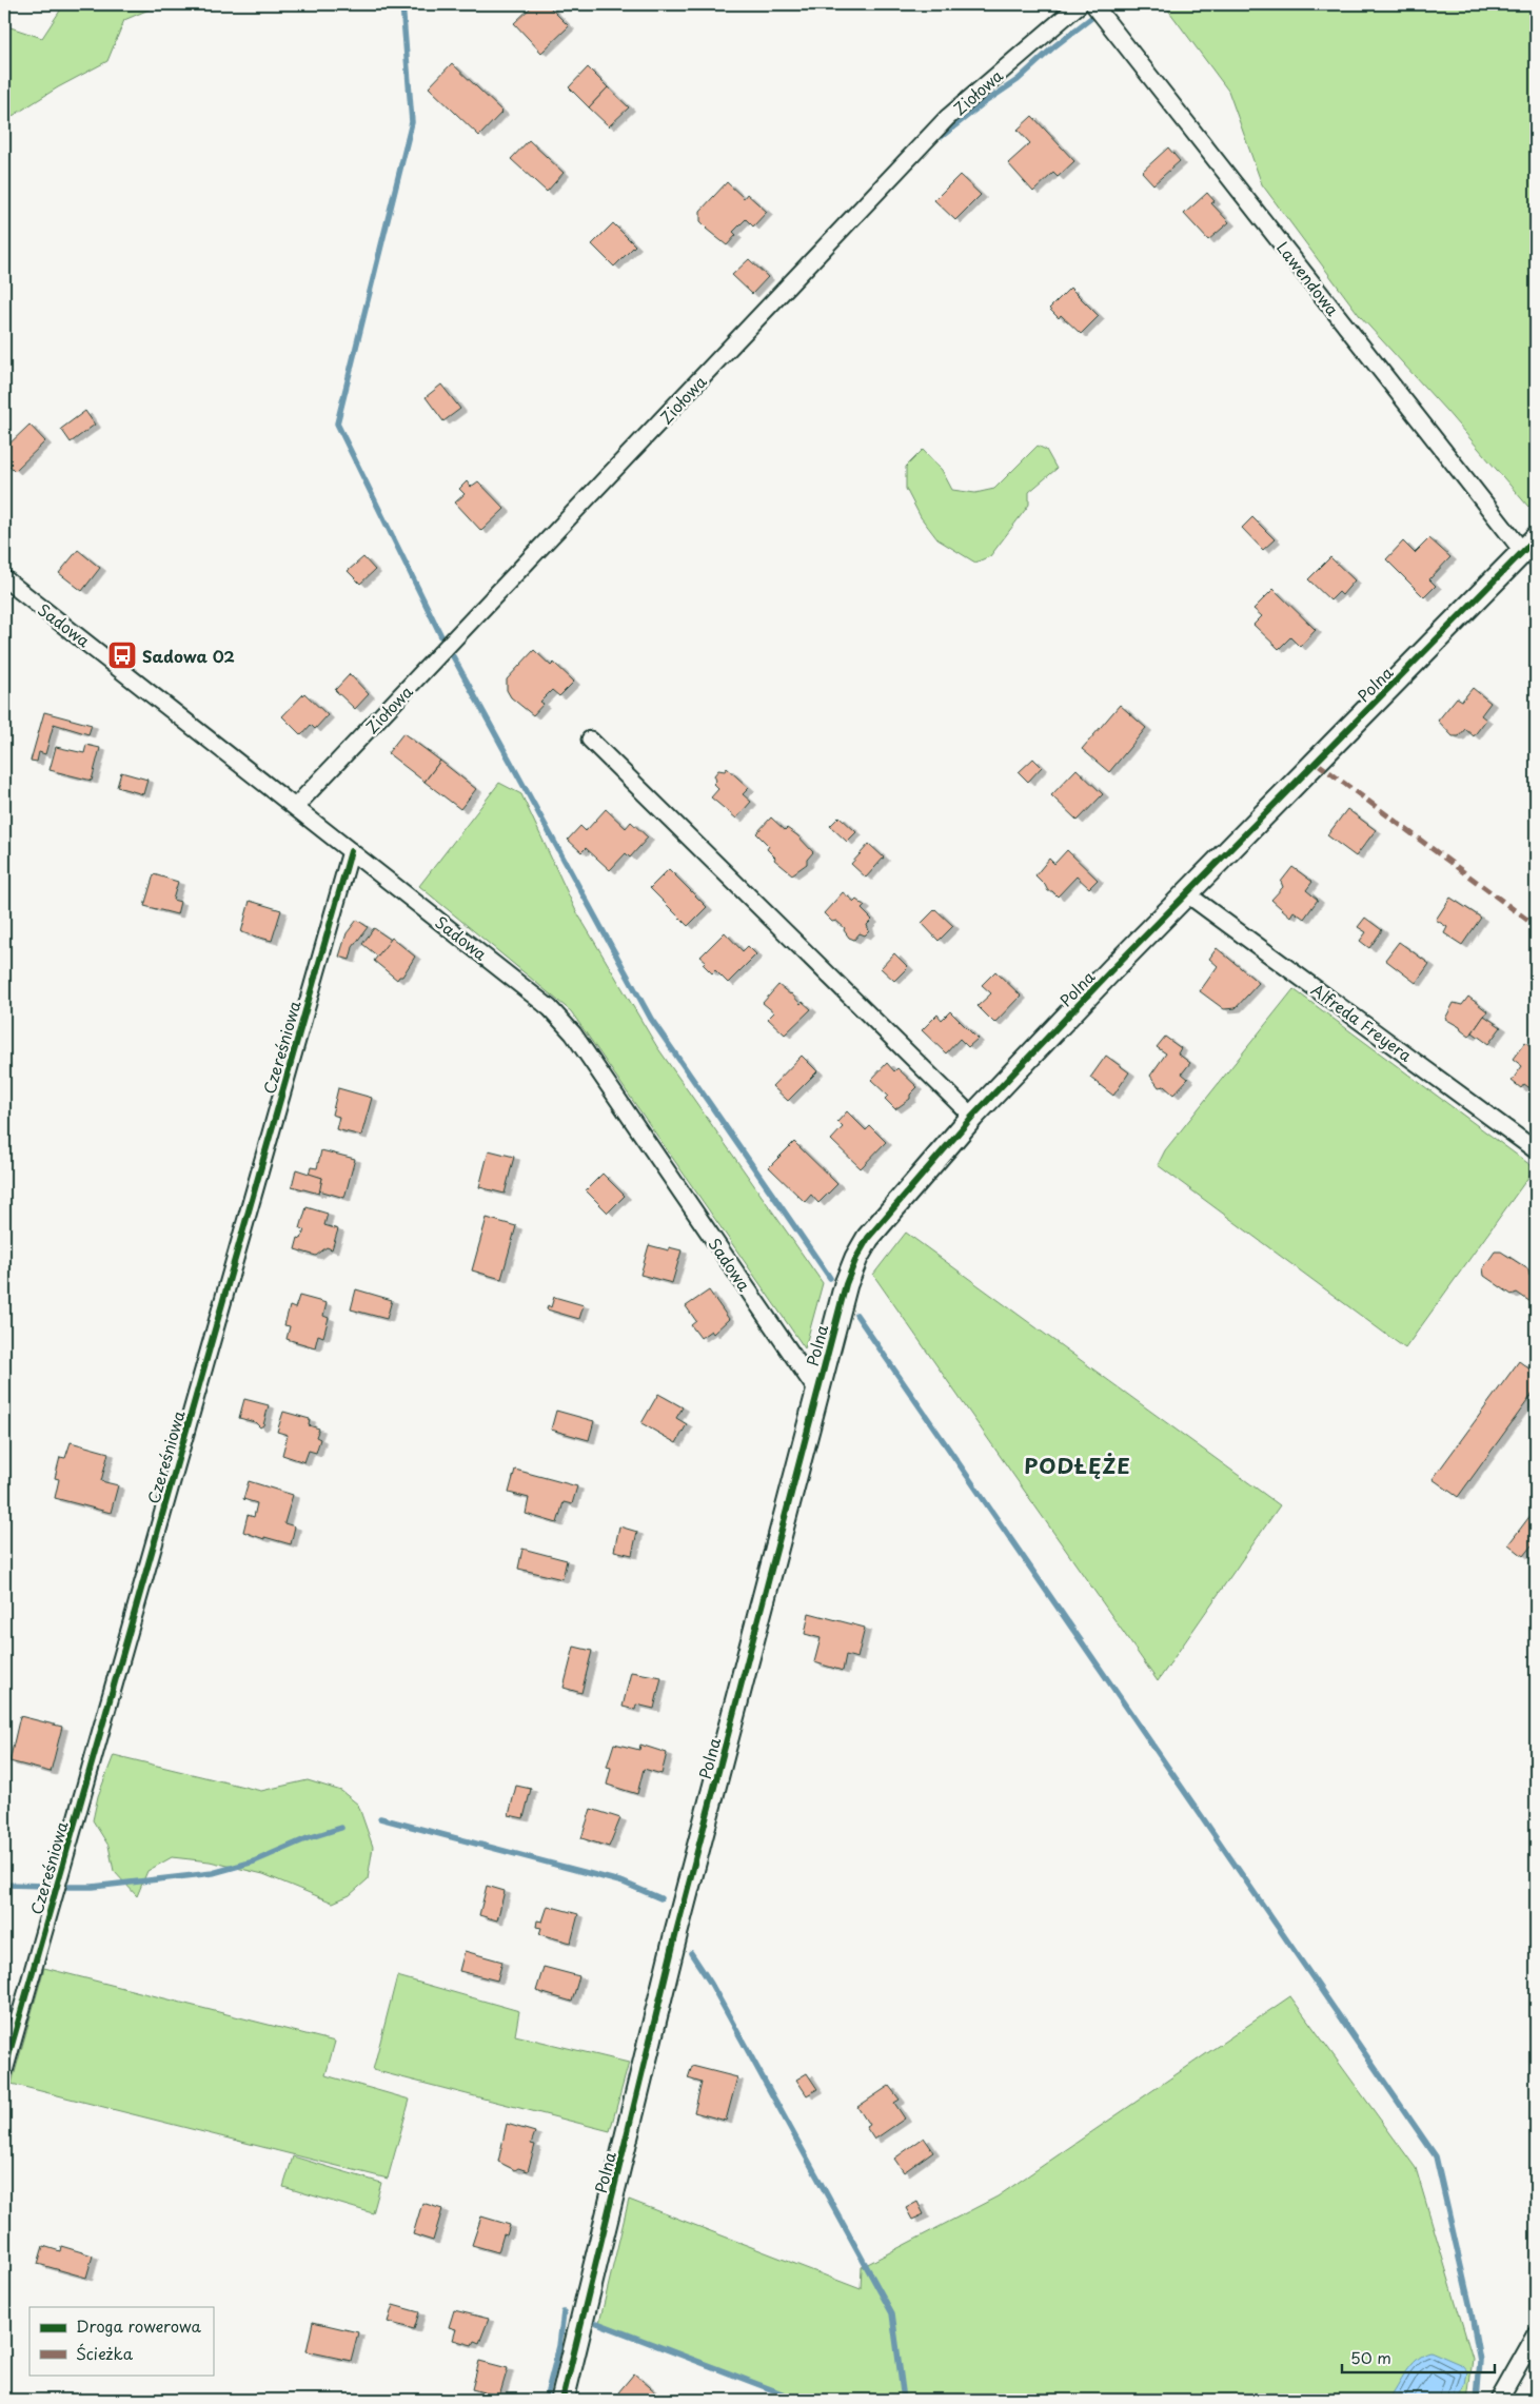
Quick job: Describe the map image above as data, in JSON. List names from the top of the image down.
{
  "streets": {
    "street": [
      "Ziołowa",
      "Lawendowa",
      "Sadowa",
      "Polna",
      "Alfreda Freyera",
      "Czereśniowa"
    ]
  },
  "crossings": [
    ["Ziołowa", "Sadowa"],
    ["Lawendowa", "Polna"],
    ["Sadowa", "Polna"],
    ["Sadowa", "Czereśniowa"],
    ["Polna", "Alfreda Freyera"]
  ],
  "districts": ["PODŁĘŻE"],
  "places": {
    "bus stop": ["Sadowa 02"]
  },
  "legend": ["Droga rowerowa", "Ścieżka"],
  "scale_bar": "50 m"
}
